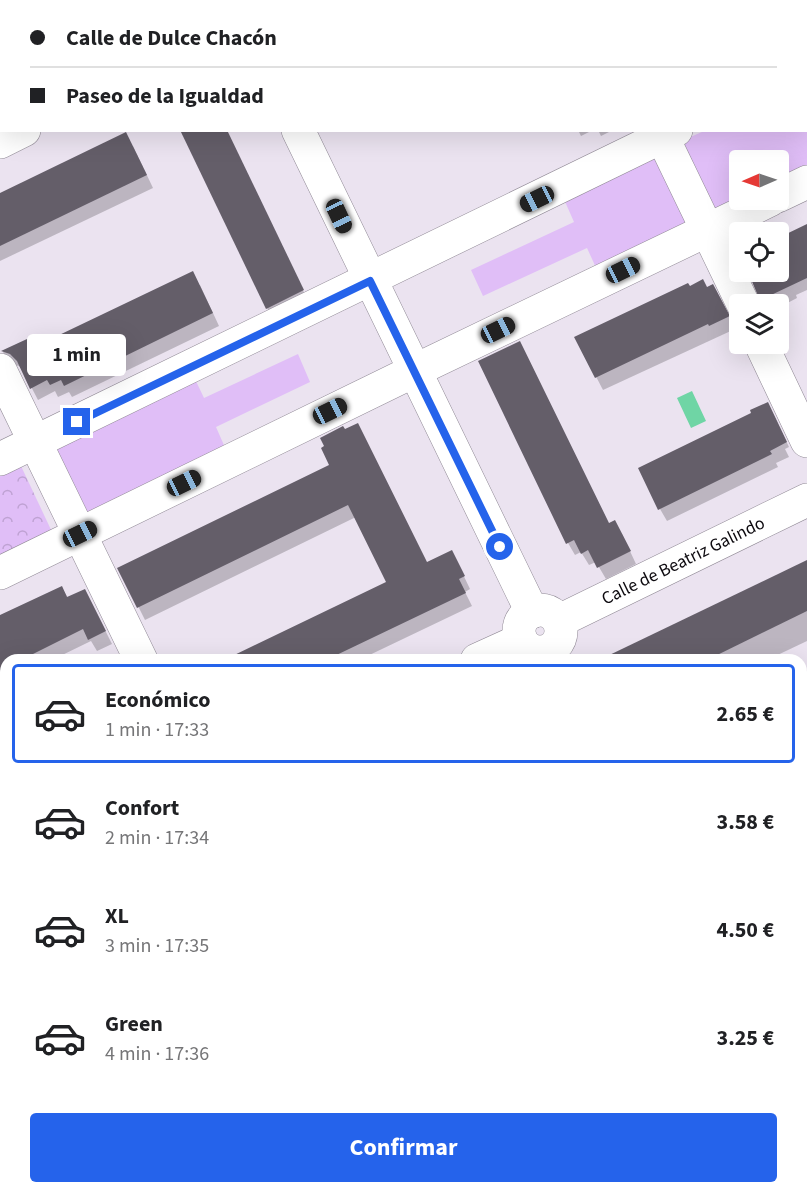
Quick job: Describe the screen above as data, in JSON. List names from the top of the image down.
{
  "streets": {
    "street": ["Calle de Beatriz Galindo"]
  },
  "north": "left",
  "page": {
    "banner": ["Calle de Dulce Chacón", "Paseo de la Igualdad"],
    "bubble": "1 min",
    "list": [
      {
        "name": "Económico",
        "note": "1 min · 17:33",
        "value": "2.65 €"
      },
      {
        "name": "Confort",
        "note": "2 min · 17:34",
        "value": "3.58 €"
      },
      {
        "name": "XL",
        "note": "3 min · 17:35",
        "value": "4.50 €"
      },
      {
        "name": "Green",
        "note": "4 min · 17:36",
        "value": "3.25 €"
      }
    ],
    "buttons": "Confirmar"
  }
}
